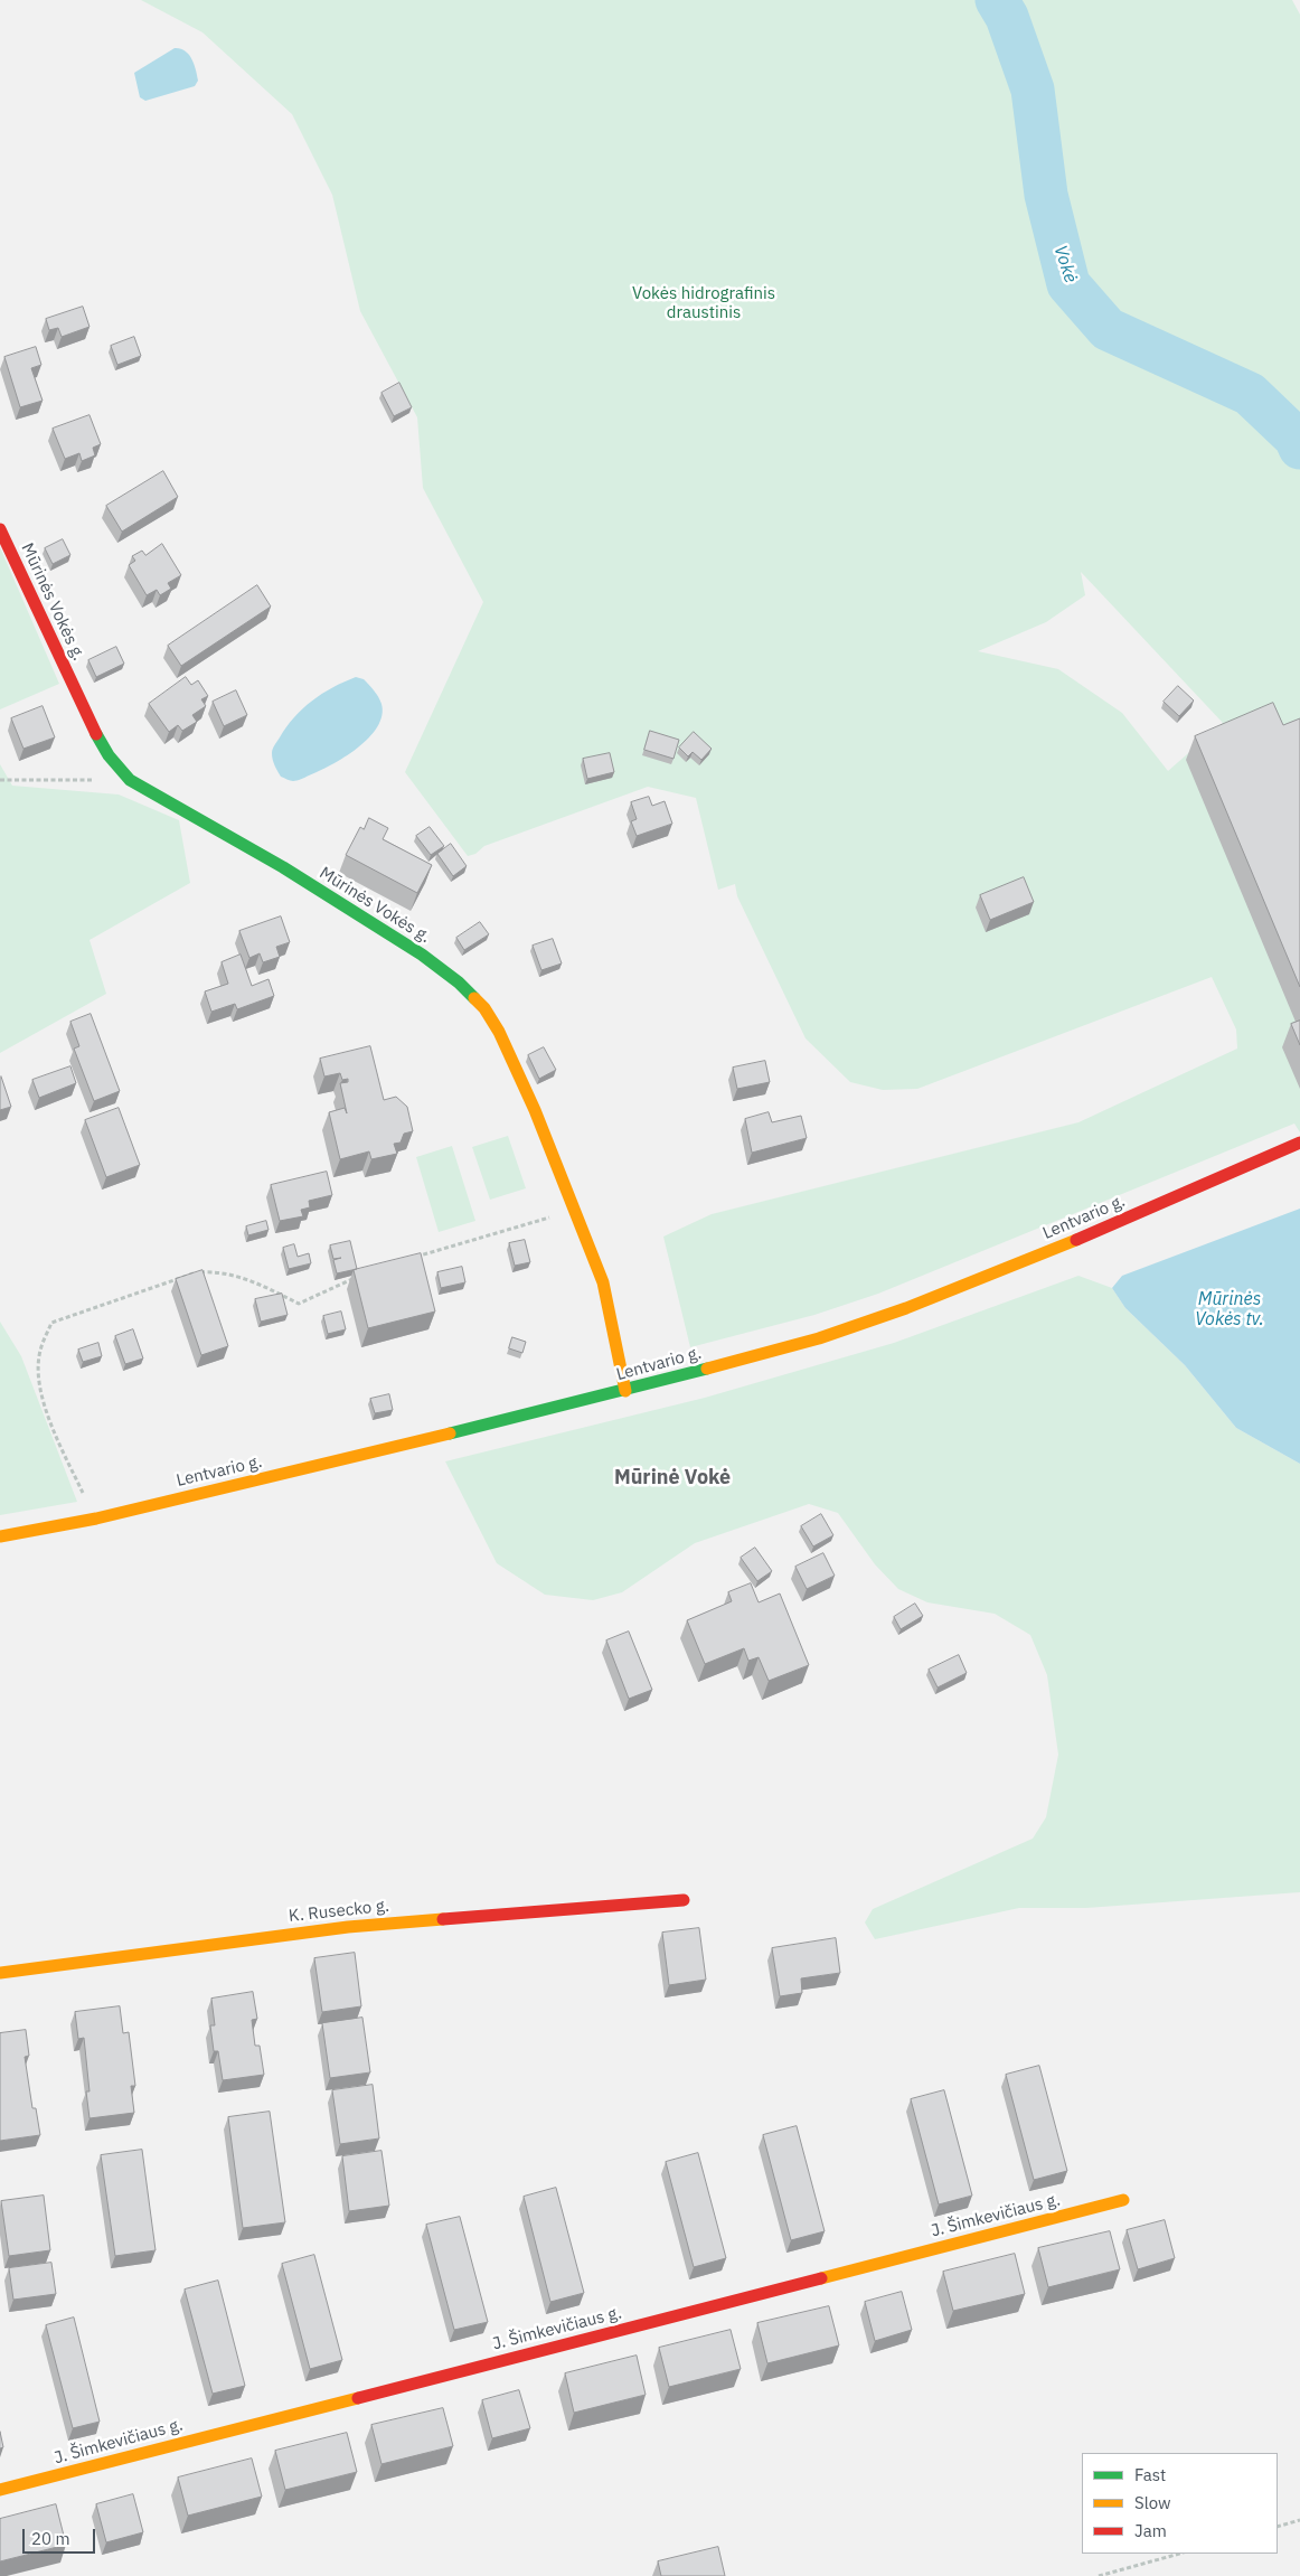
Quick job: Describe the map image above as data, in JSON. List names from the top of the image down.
{
  "streets": {
    "street": [
      "Mūrinės Vokės g.",
      "Lentvario g.",
      "K. Rusecko g.",
      "J. Šimkevičiaus g."
    ]
  },
  "crossings": [
    ["Mūrinės Vokės g.", "Lentvario g."]
  ],
  "districts": ["Mūrinė Vokė"],
  "water": ["Vokė", "Mūrinės Vokės tv."],
  "parks": ["Vokės hidrografinis draustinis"],
  "legend": ["Fast", "Slow", "Jam"],
  "scale_bar": "20 m"
}
